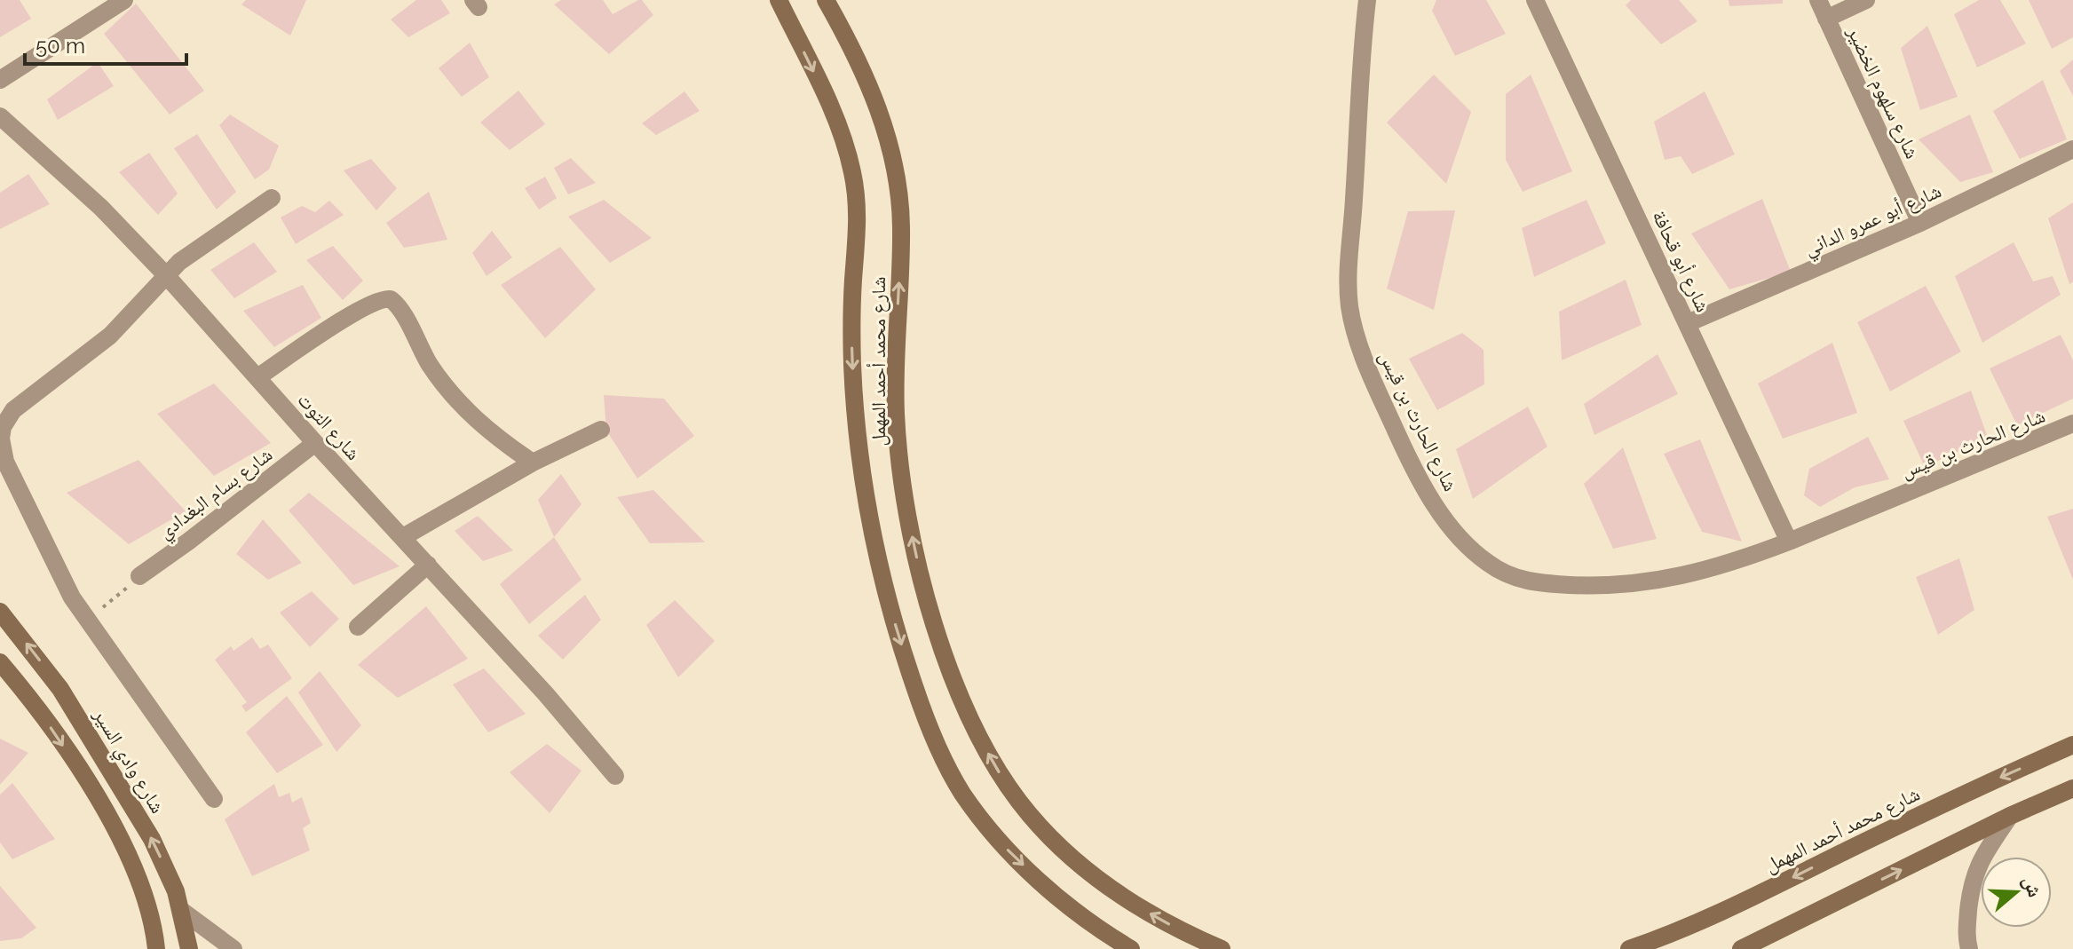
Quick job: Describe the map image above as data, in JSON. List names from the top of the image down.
{
  "streets": {
    "main road": ["شارع محمد أحمد المهمل", "شارع وادي السير"],
    "street": [
      "شارع سلهوم الخضير",
      "شارع أبو عمرو الداني",
      "شارع أبو قحافة",
      "شارع الحارث بن قيس",
      "شارع التوت",
      "شارع بسام البغدادي"
    ]
  },
  "crossings": [
    ["شارع سلهوم الخضير", "شارع أبو عمرو الداني"],
    ["شارع أبو عمرو الداني", "شارع أبو قحافة"],
    ["شارع أبو قحافة", "شارع الحارث بن قيس"],
    ["شارع التوت", "شارع بسام البغدادي"]
  ],
  "scale_bar": "50 m",
  "north": "right"
}
